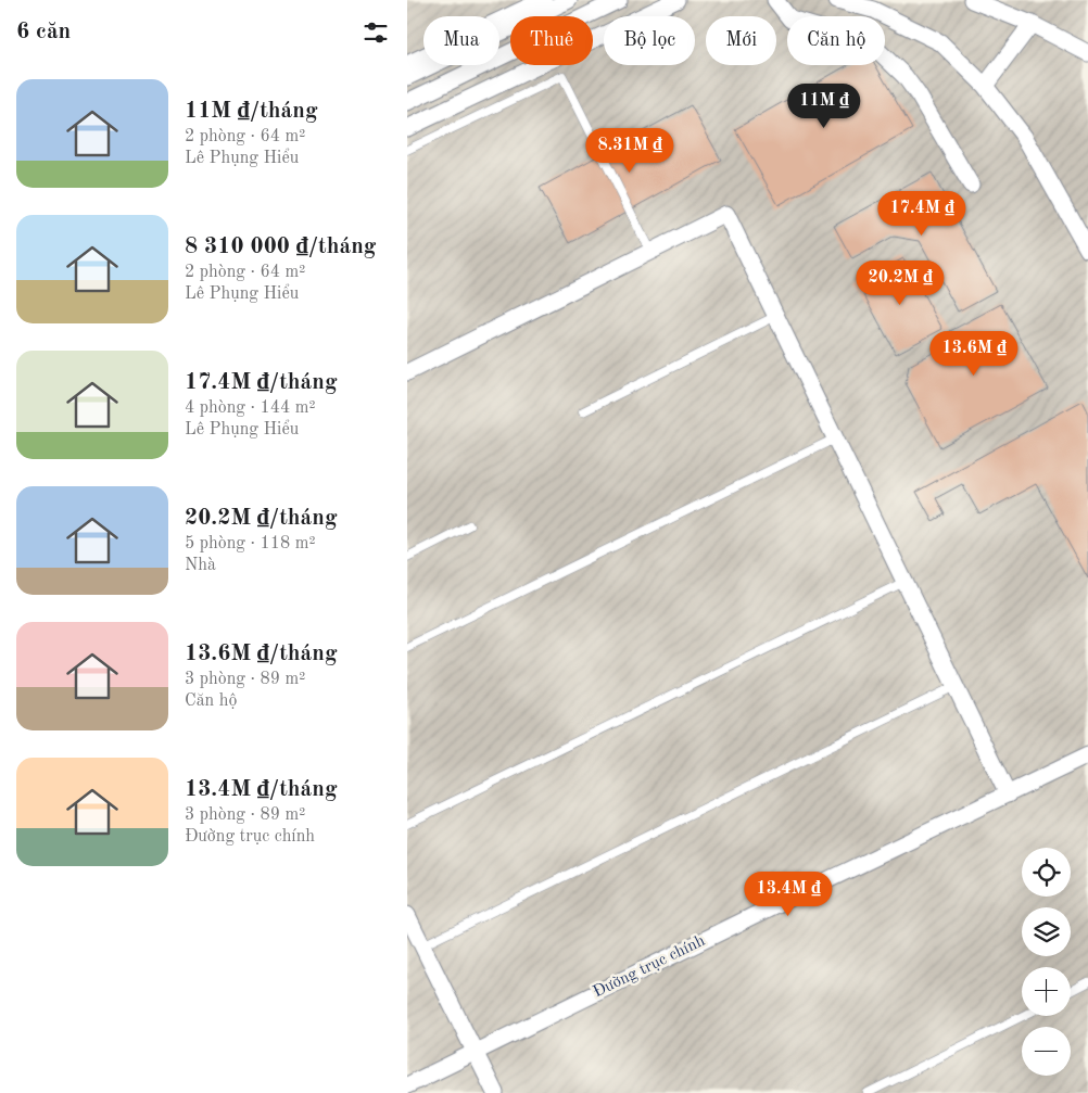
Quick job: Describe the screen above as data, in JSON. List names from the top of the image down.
{
  "streets": {
    "street": ["Đường trục chính"]
  },
  "page": {
    "heading": "6 căn",
    "chip": [
      "Mua",
      "Thuê",
      "Bộ lọc",
      "Mới",
      "Căn hộ"
    ],
    "list": [
      {
        "name": "11M ₫/tháng",
        "note": "2 phòng · 64 m² · Lê Phụng Hiểu"
      },
      {
        "name": "8 310 000 ₫/tháng",
        "note": "2 phòng · 64 m² · Lê Phụng Hiểu"
      },
      {
        "name": "17.4M ₫/tháng",
        "note": "4 phòng · 144 m² · Lê Phụng Hiểu"
      },
      {
        "name": "20.2M ₫/tháng",
        "note": "5 phòng · 118 m² · Nhà"
      },
      {
        "name": "13.6M ₫/tháng",
        "note": "3 phòng · 89 m² · Căn hộ"
      },
      {
        "name": "13.4M ₫/tháng",
        "note": "3 phòng · 89 m² · Đường trục chính"
      }
    ],
    "price": [
      "11M ₫",
      "8.31M ₫",
      "17.4M ₫",
      "20.2M ₫",
      "13.6M ₫",
      "13.4M ₫"
    ],
    "map_buttons": ["+", "−"]
  }
}
